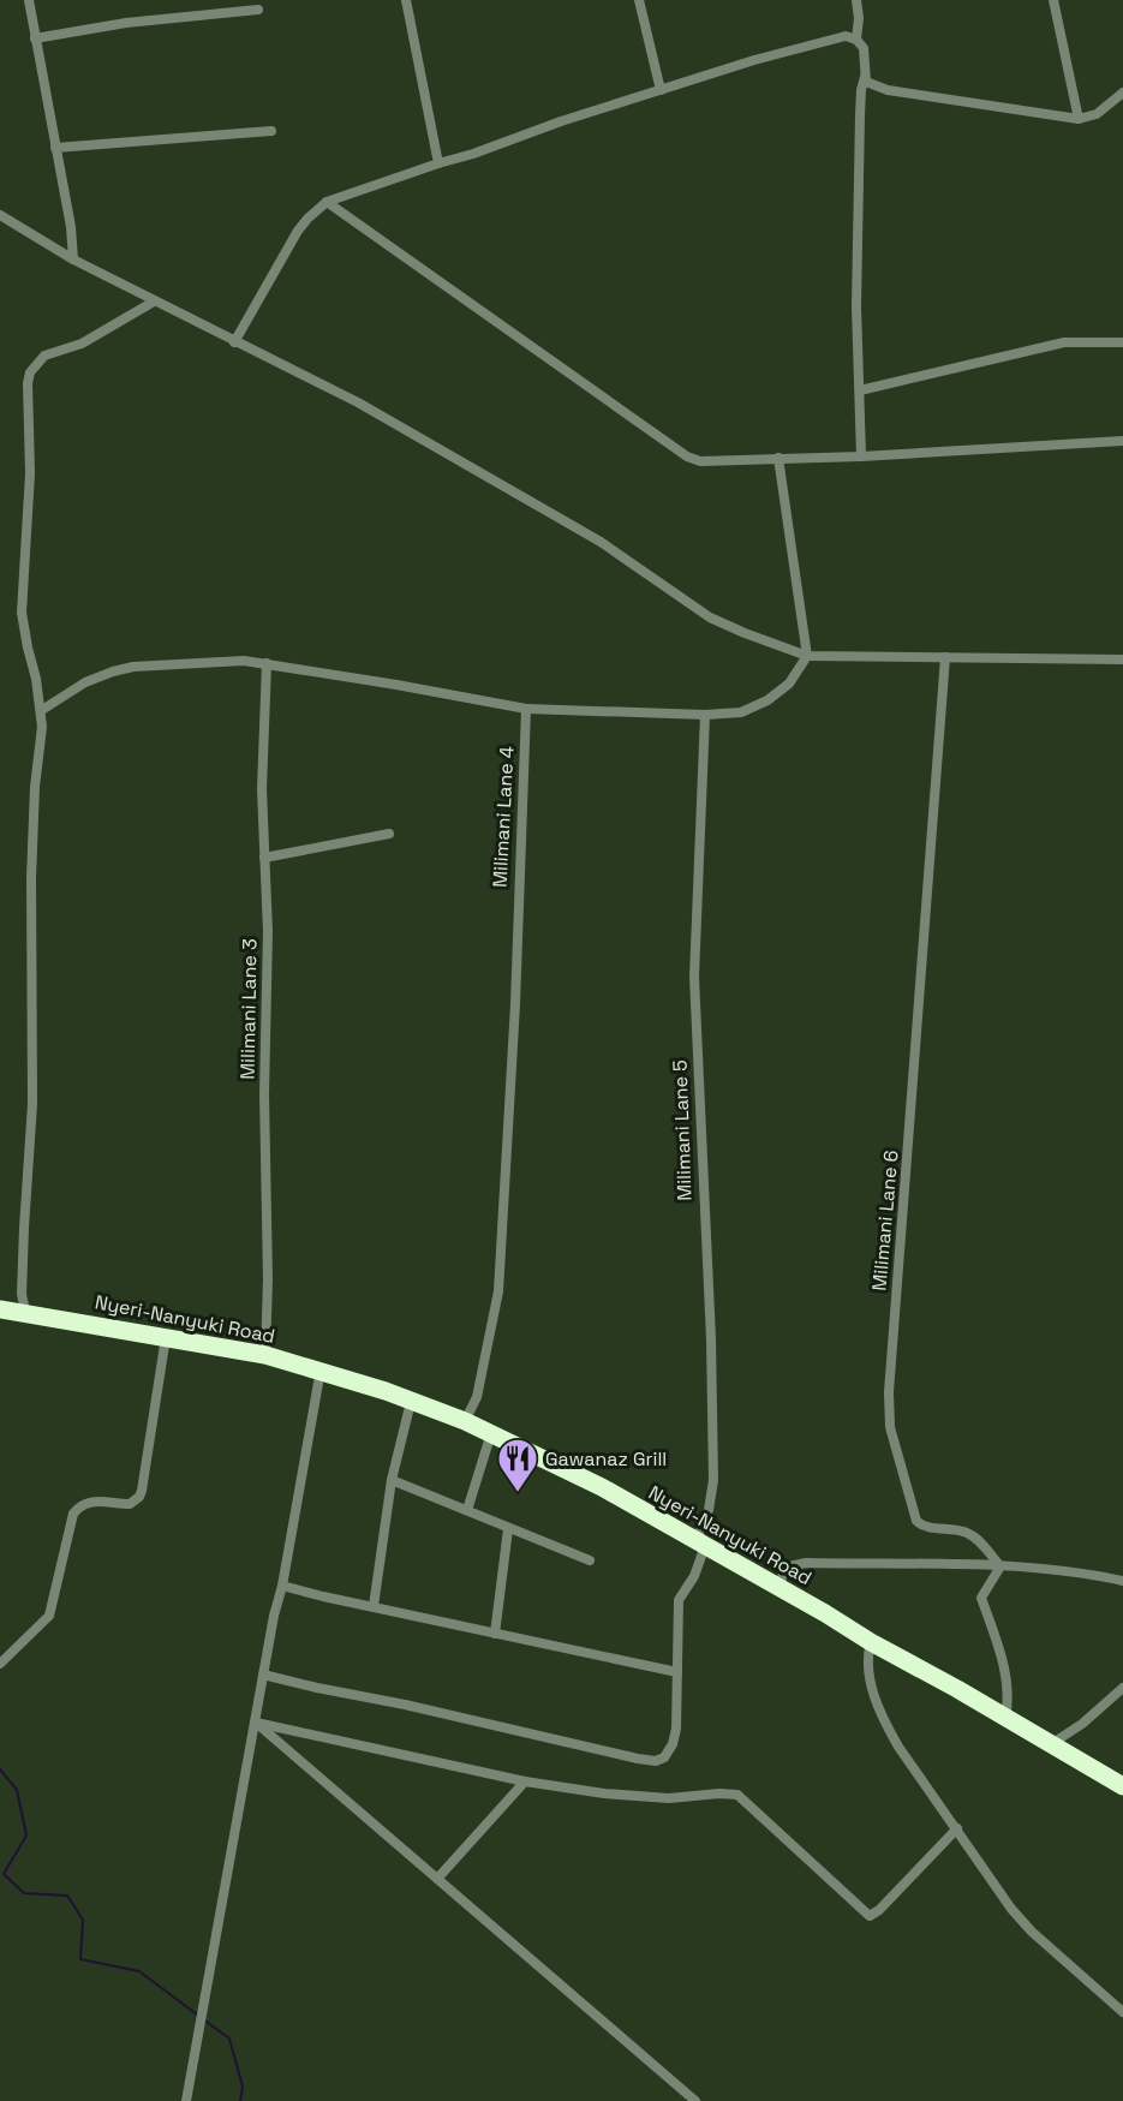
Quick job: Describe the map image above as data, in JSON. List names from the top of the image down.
{
  "streets": {
    "highway": ["Nyeri-Nanyuki Road"],
    "street": [
      "Milimani Lane 4",
      "Milimani Lane 3",
      "Milimani Lane 5",
      "Milimani Lane 6"
    ]
  },
  "crossings": [
    ["Milimani Lane 4", "Nyeri-Nanyuki Road"],
    ["Milimani Lane 3", "Nyeri-Nanyuki Road"],
    ["Milimani Lane 5", "Nyeri-Nanyuki Road"]
  ],
  "places": {
    "restaurant": ["Gawanaz Grill"]
  }
}
